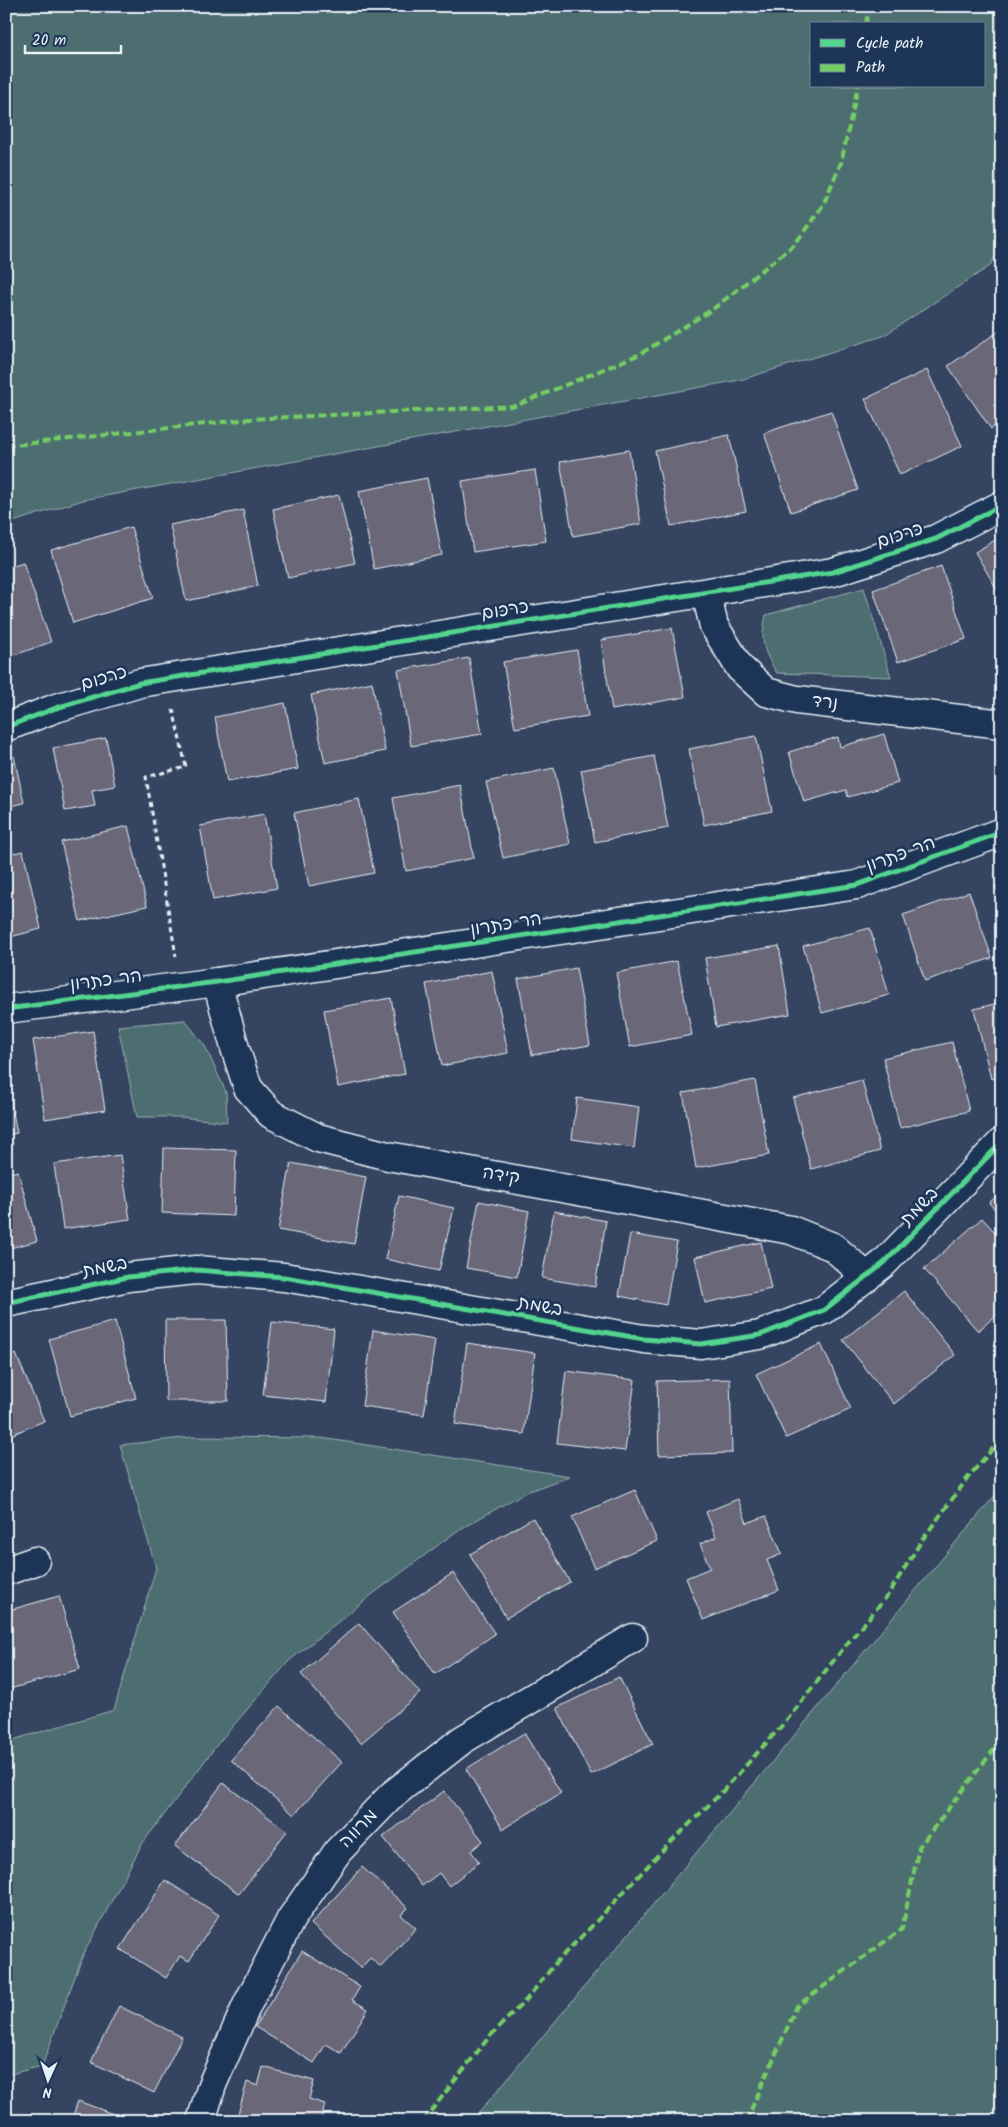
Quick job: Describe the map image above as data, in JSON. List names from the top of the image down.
{
  "streets": {
    "street": [
      "כרכום",
      "נרד",
      "הר כתרון",
      "קידה",
      "בשמת",
      "מרווה"
    ]
  },
  "crossings": [
    ["כרכום", "נרד"],
    ["הר כתרון", "קידה"],
    ["קידה", "בשמת"]
  ],
  "legend": ["Cycle path", "Path"],
  "scale_bar": "20 m",
  "north": "bottom"
}
